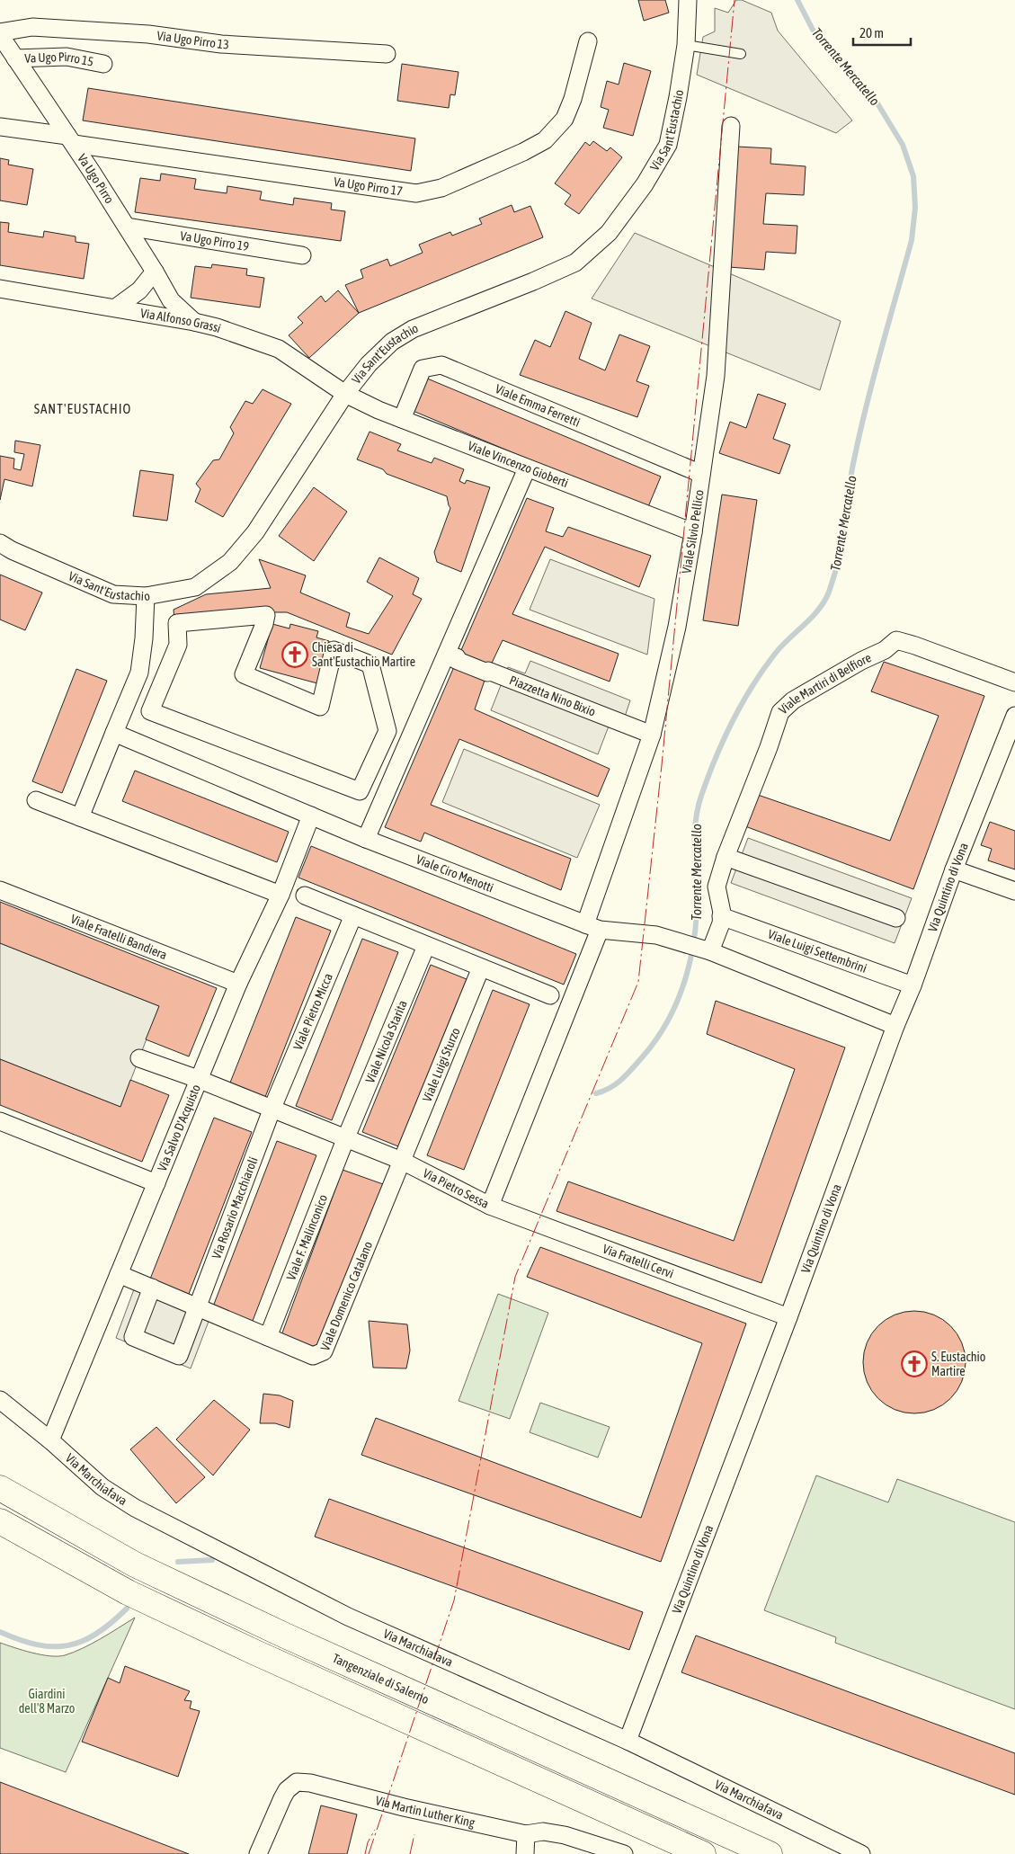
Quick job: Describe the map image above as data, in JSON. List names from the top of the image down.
{
  "streets": {
    "highway": ["Tangenziale di Salerno"],
    "street": [
      "Via Ugo Pirro 13",
      "Va Ugo Pirro 15",
      "Via Sant'Eustachio",
      "Va Ugo Pirro",
      "Va Ugo Pirro 17",
      "Va Ugo Pirro 19",
      "Via Alfonso Grassi",
      "Viale Emma Ferretti",
      "Viale Vincenzo Gioberti",
      "Viale Silvio Pellico",
      "Viale Martiri di Belfiore",
      "Piazzetta Nino Bixio",
      "Viale Ciro Menotti",
      "Via Quintino di Vona",
      "Viale Fratelli Bandiera",
      "Viale Luigi Settembrini",
      "Viale Pietro Micca",
      "Viale Nicola Starita",
      "Viale Luigi Sturzo",
      "Via Salvo D'Acquisto",
      "Via Pietro Sessa",
      "Via Rosario Macchiaroli",
      "Viale F. Malinconico",
      "Via Fratelli Cervi",
      "Viale Domenico Catalano",
      "Via Marchiafava",
      "Via Martin Luther King"
    ]
  },
  "crossings": [
    ["Via Ugo Pirro 13", "Va Ugo Pirro"],
    ["Va Ugo Pirro 15", "Va Ugo Pirro"],
    ["Via Sant'Eustachio", "Via Alfonso Grassi"],
    ["Via Sant'Eustachio", "Viale Vincenzo Gioberti"],
    ["Va Ugo Pirro", "Va Ugo Pirro 17"],
    ["Va Ugo Pirro", "Va Ugo Pirro 19"],
    ["Va Ugo Pirro", "Via Alfonso Grassi"],
    ["Via Alfonso Grassi", "Viale Vincenzo Gioberti"],
    ["Viale Emma Ferretti", "Viale Vincenzo Gioberti"],
    ["Viale Emma Ferretti", "Viale Silvio Pellico"],
    ["Viale Vincenzo Gioberti", "Viale Silvio Pellico"],
    ["Viale Silvio Pellico", "Piazzetta Nino Bixio"],
    ["Viale Silvio Pellico", "Viale Ciro Menotti"],
    ["Viale Silvio Pellico", "Via Pietro Sessa"],
    ["Viale Martiri di Belfiore", "Viale Ciro Menotti"],
    ["Viale Martiri di Belfiore", "Viale Luigi Settembrini"],
    ["Viale Ciro Menotti", "Via Salvo D'Acquisto"],
    ["Viale Ciro Menotti", "Via Pietro Sessa"],
    ["Via Quintino di Vona", "Viale Luigi Settembrini"],
    ["Via Quintino di Vona", "Via Fratelli Cervi"],
    ["Via Quintino di Vona", "Via Marchiafava"],
    ["Viale Fratelli Bandiera", "Via Salvo D'Acquisto"],
    ["Viale Pietro Micca", "Via Pietro Sessa"],
    ["Viale Pietro Micca", "Via Rosario Macchiaroli"],
    ["Viale Nicola Starita", "Via Pietro Sessa"],
    ["Viale Nicola Starita", "Viale F. Malinconico"],
    ["Viale Luigi Sturzo", "Via Pietro Sessa"],
    ["Viale Luigi Sturzo", "Viale Domenico Catalano"],
    ["Via Salvo D'Acquisto", "Via Pietro Sessa"],
    ["Via Salvo D'Acquisto", "Viale Domenico Catalano"],
    ["Via Salvo D'Acquisto", "Via Marchiafava"],
    ["Via Pietro Sessa", "Via Rosario Macchiaroli"],
    ["Via Pietro Sessa", "Viale F. Malinconico"],
    ["Via Pietro Sessa", "Via Fratelli Cervi"],
    ["Via Pietro Sessa", "Viale Domenico Catalano"],
    ["Via Rosario Macchiaroli", "Viale Domenico Catalano"],
    ["Viale F. Malinconico", "Viale Domenico Catalano"]
  ],
  "districts": ["SANT'EUSTACHIO"],
  "water": ["Torrente Mercatello"],
  "parks": ["Giardini dell'8 Marzo"],
  "places": {
    "church": ["Chiesa di Sant'Eustachio Martire", "S. Eustachio Martire"]
  },
  "scale_bar": "20 m"
}
